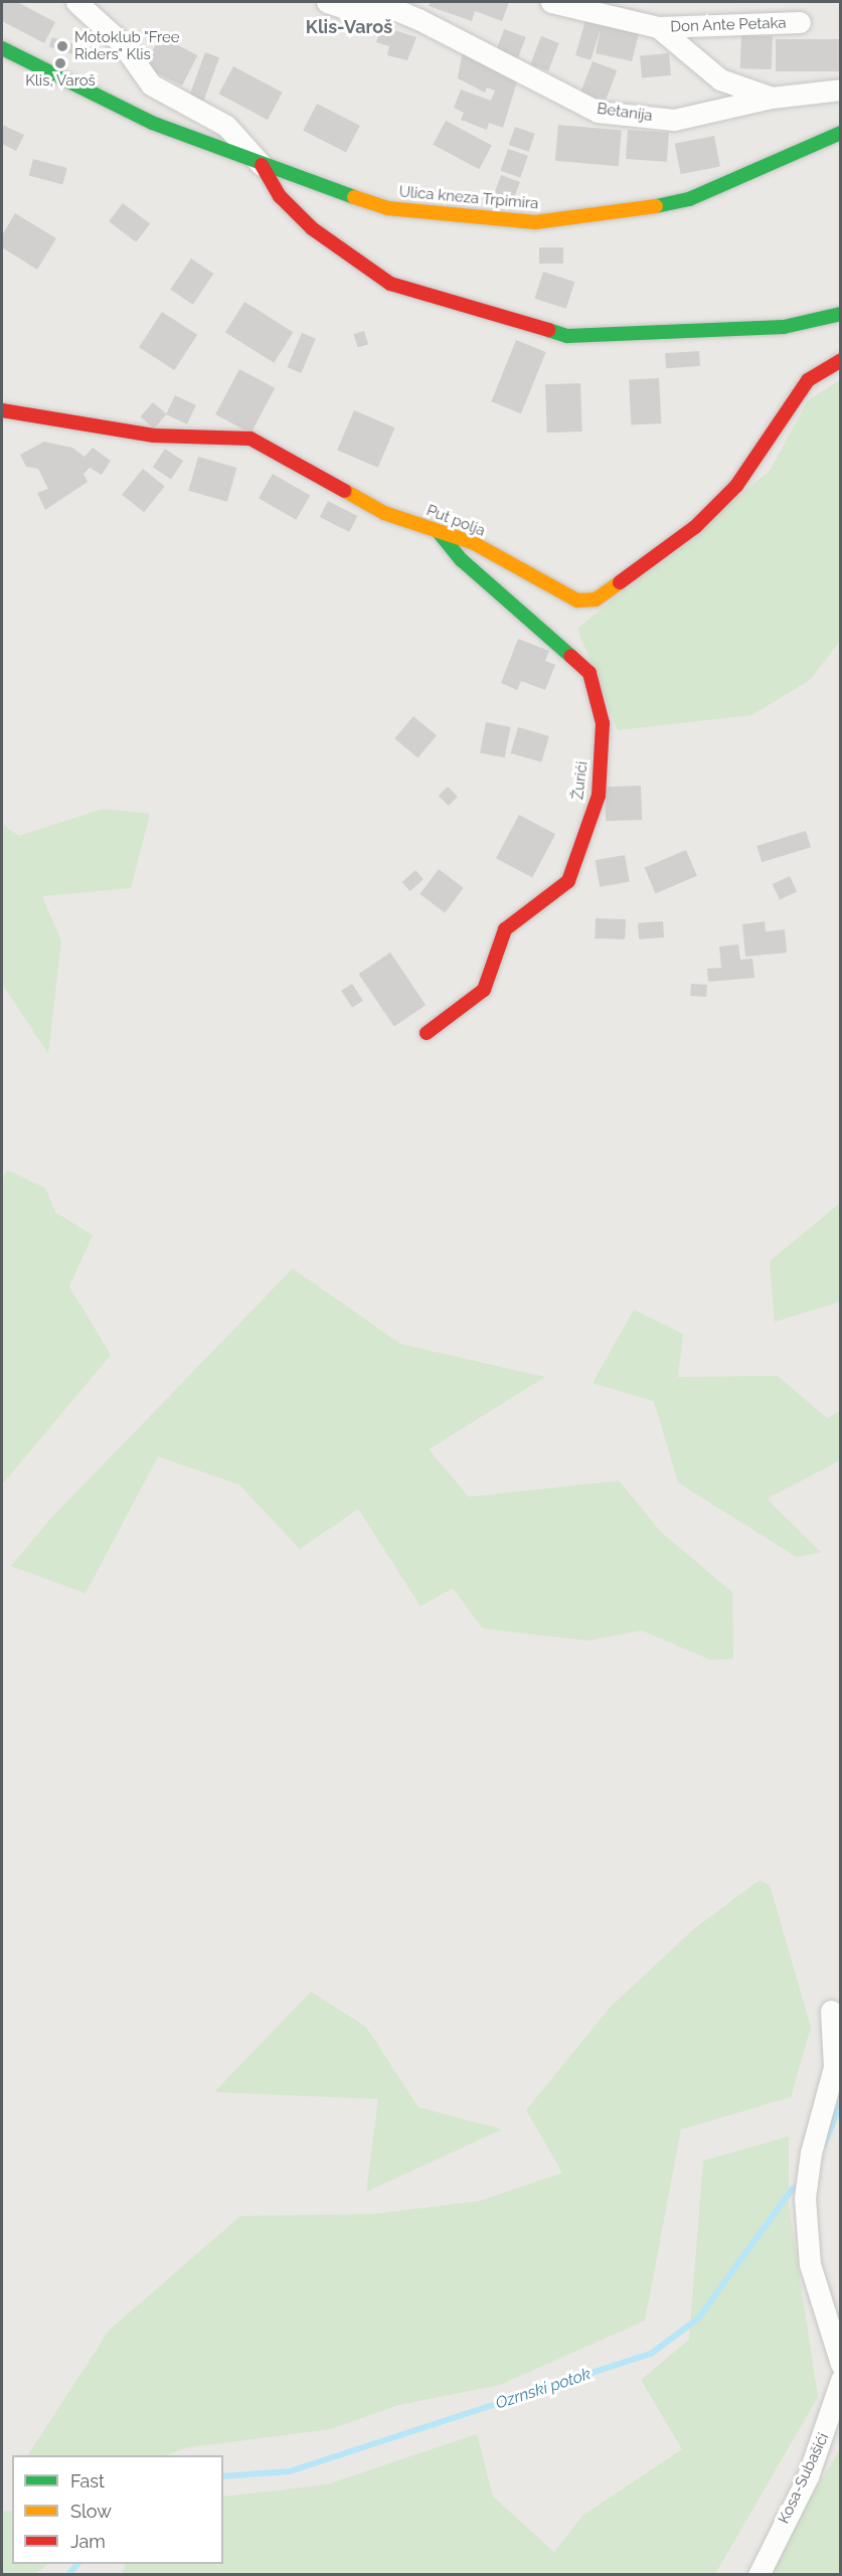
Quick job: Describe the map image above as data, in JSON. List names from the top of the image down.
{
  "streets": {
    "street": [
      "Don Ante Petaka",
      "Betanija",
      "Ulica kneza Trpimira",
      "Put polja",
      "Žurići",
      "Kosa-Subašići"
    ]
  },
  "crossings": [
    ["Put polja", "Žurići"]
  ],
  "districts": ["Klis-Varoš"],
  "water": ["Ozrnski potok"],
  "places": ["Motoklub \"Free Riders\" Klis", "Klis, Varoš"],
  "legend": ["Fast", "Slow", "Jam"]
}
